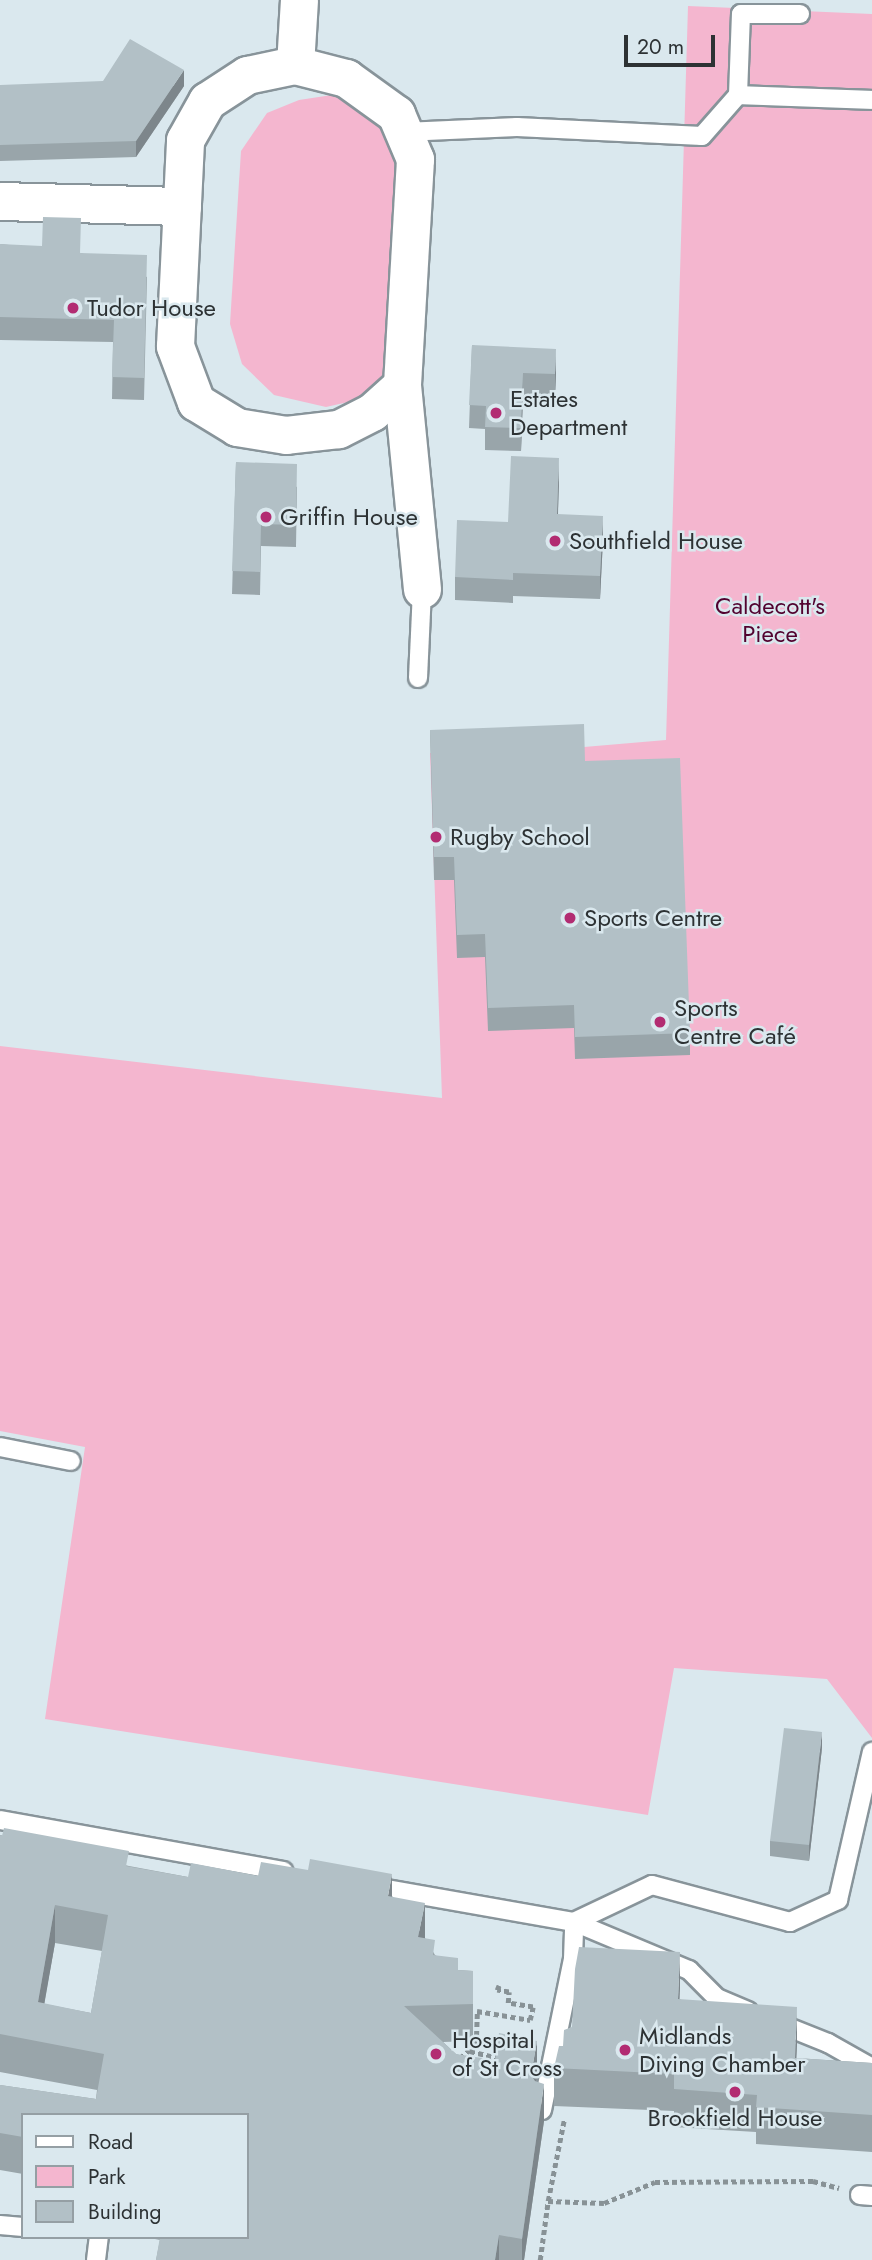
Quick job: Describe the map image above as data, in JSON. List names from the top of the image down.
{
  "parks": ["Caldecott's Piece"],
  "places": [
    "Tudor House",
    "Estates Department",
    "Griffin House",
    "Southfield House",
    "Rugby School",
    "Sports Centre",
    "Sports Centre Café",
    "Midlands Diving Chamber",
    "Hospital of St Cross",
    "Brookfield House"
  ],
  "legend": ["Road", "Park", "Building"],
  "scale_bar": "20 m"
}
